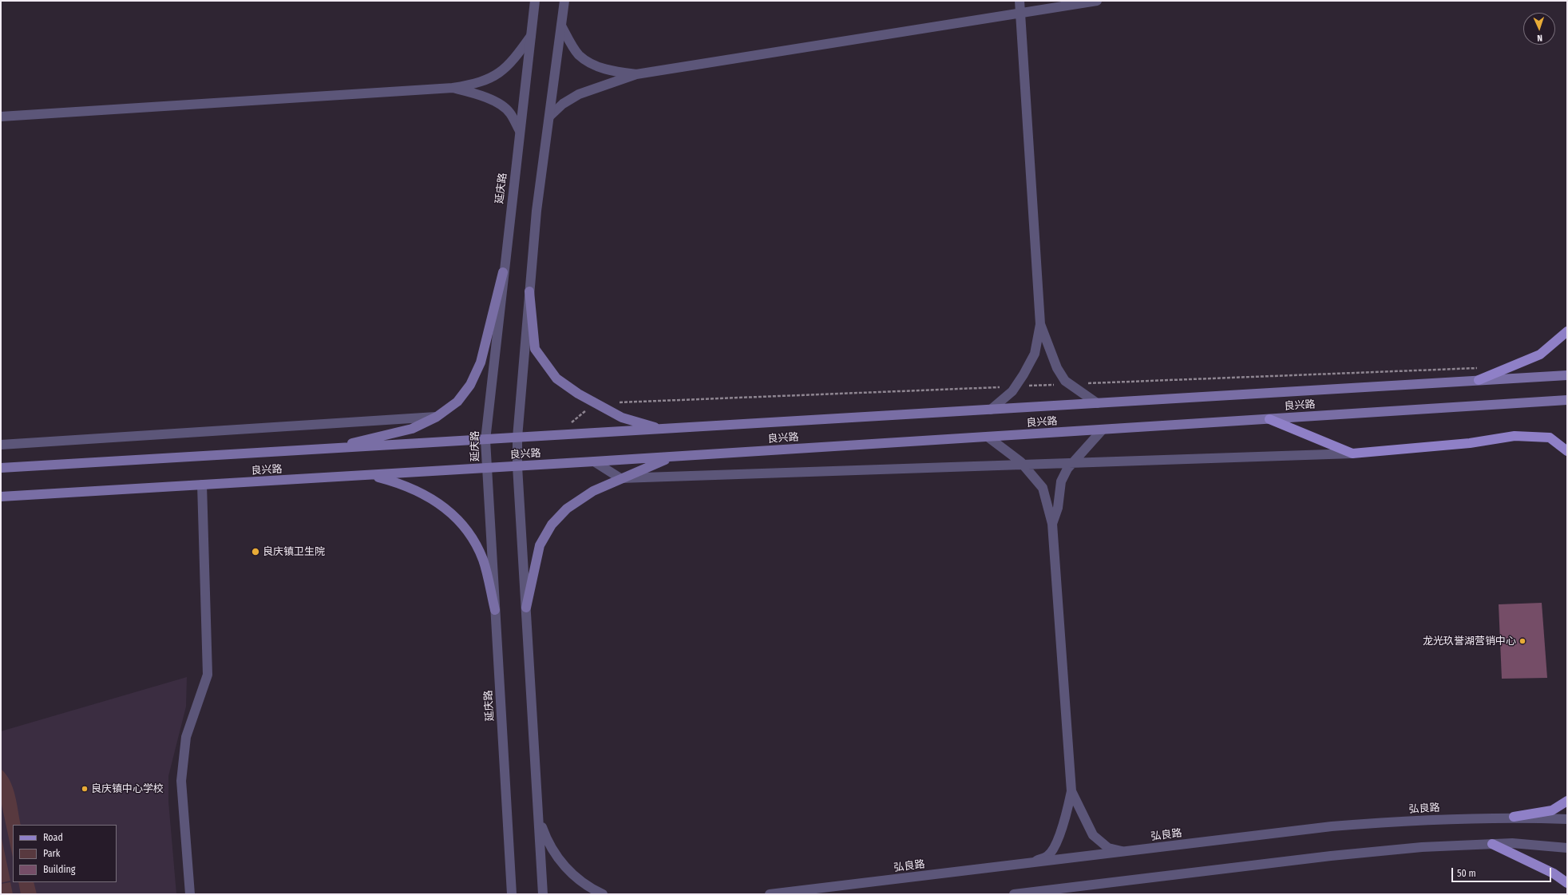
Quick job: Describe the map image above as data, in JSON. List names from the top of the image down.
{
  "streets": {
    "main road": ["良兴路"],
    "street": ["延庆路", "弘良路"]
  },
  "crossings": [
    ["延庆路", "良兴路"]
  ],
  "places": ["良庆镇卫生院", "龙光玖誉湖营销中心", "良庆镇中心学校"],
  "legend": ["Road", "Park", "Building"],
  "scale_bar": "50 m",
  "north": "bottom"
}
